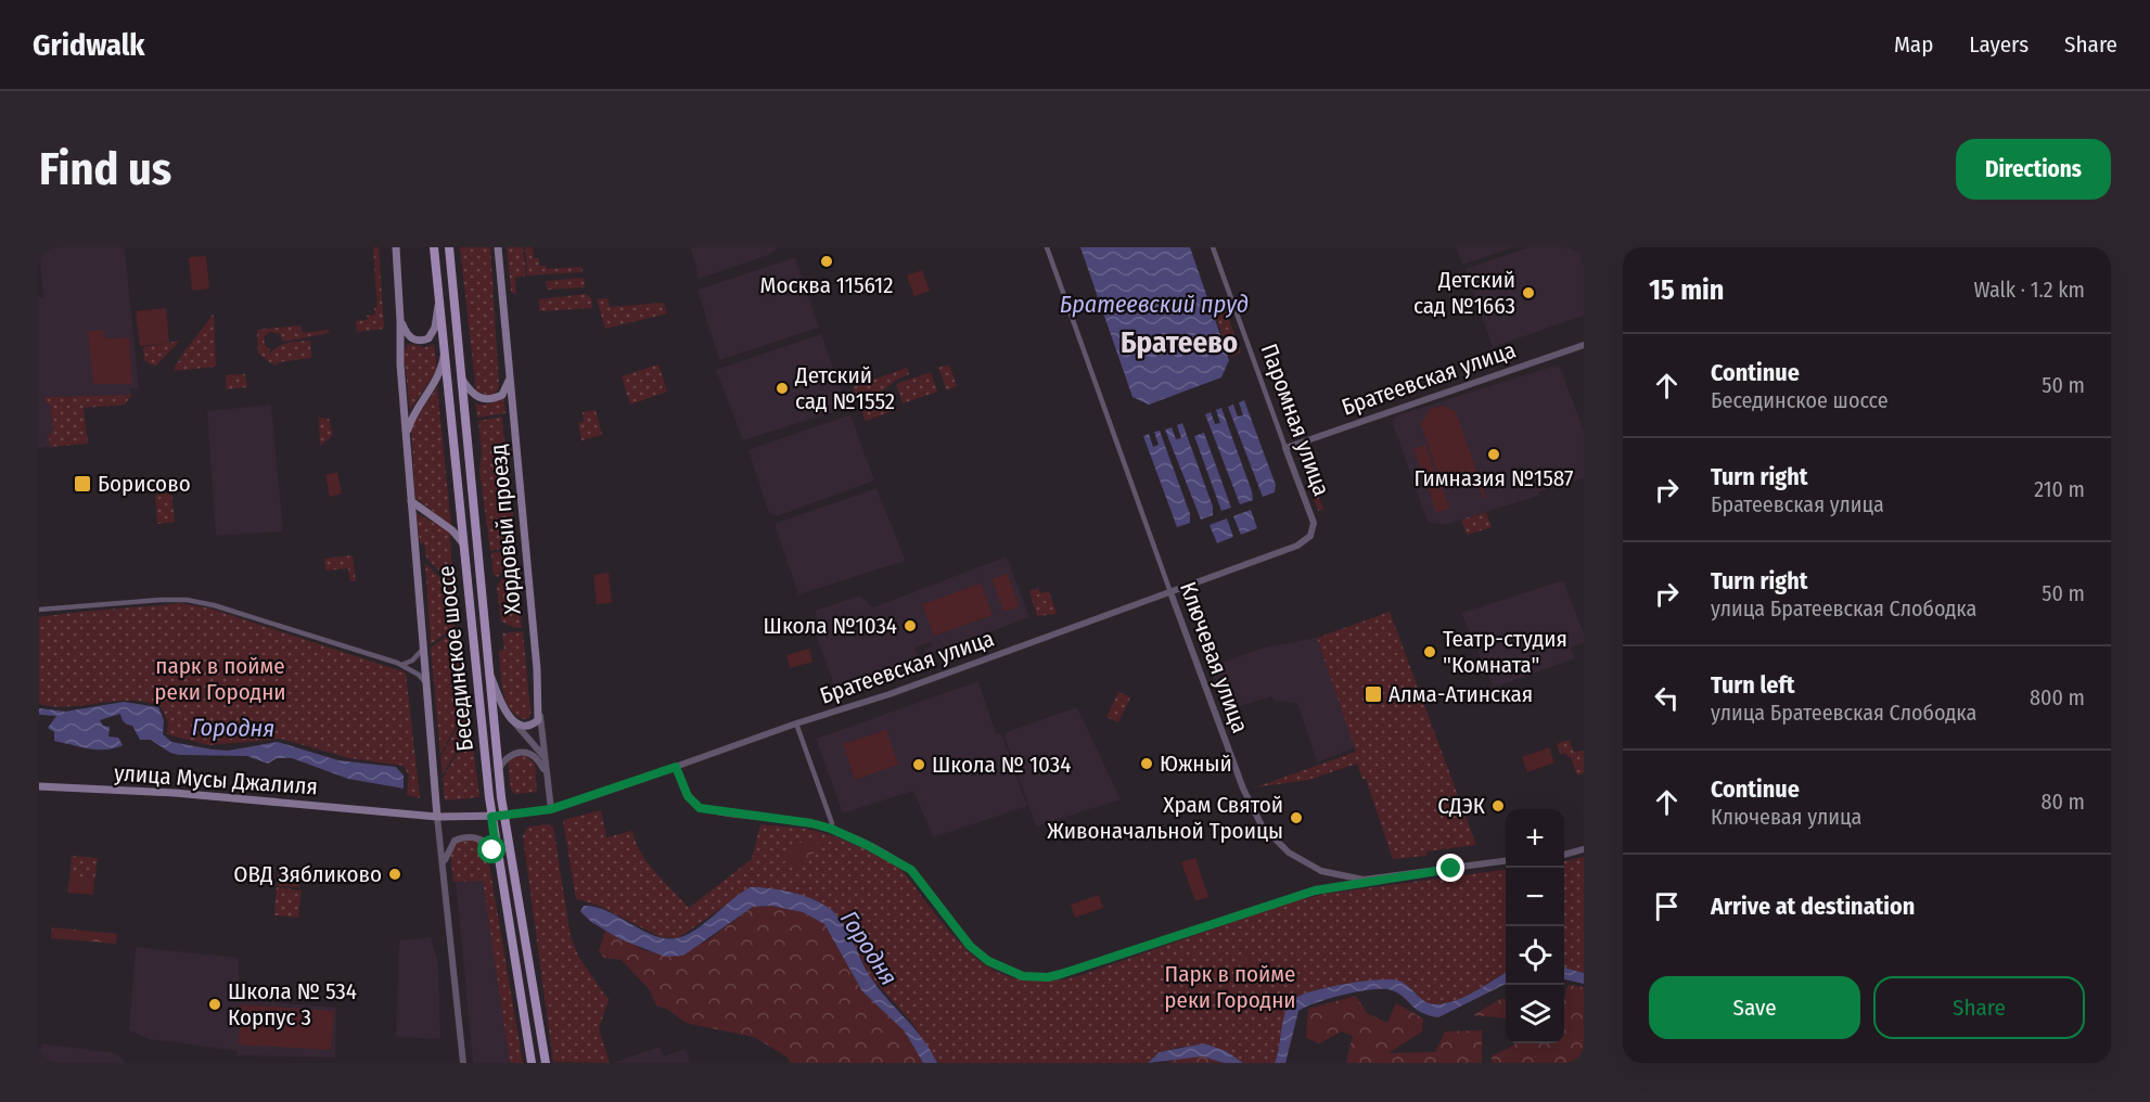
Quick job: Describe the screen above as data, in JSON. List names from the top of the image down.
{
  "streets": {
    "main road": ["Хордовый проезд", "Бесединское шоссе", "улица Мусы Джалиля"],
    "street": ["Братеевская улица", "Паромная улица", "Ключевая улица"]
  },
  "crossings": [
    ["Братеевская улица", "Паромная улица"],
    ["Братеевская улица", "Хордовый проезд"],
    ["Братеевская улица", "Ключевая улица"],
    ["Братеевская улица", "Бесединское шоссе"],
    ["Братеевская улица", "улица Мусы Джалиля"],
    ["Бесединское шоссе", "улица Мусы Джалиля"]
  ],
  "districts": ["Братеево"],
  "water": ["Братеевский пруд", "Городня"],
  "parks": ["парк в пойме реки Городни", "Парк в пойме реки Городни"],
  "places": {
    "other": [
      "Москва 115612",
      "Детский сад №1663",
      "Детский сад №1552",
      "Гимназия №1587",
      "Школа №1034",
      "Театр-студия \"Комната\"",
      "Южный",
      "Школа № 1034",
      "СДЭК",
      "Храм Святой Живоначальной Троицы",
      "ОВД Зябликово",
      "Школа № 534 Корпус 3"
    ],
    "transit": ["Борисово", "Алма-Атинская"]
  },
  "page": {
    "header": "Gridwalk",
    "nav": ["Map", "Layers", "Share"],
    "buttons": [
      "Directions",
      ["Save", "Share"]
    ],
    "title": "Find us",
    "heading": ["15 min", "Walk · 1.2 km"],
    "list": [
      ["Continue", "Бесединское шоссе", "50 m"],
      ["Turn right", "Братеевская улица", "210 m"],
      ["Turn right", "улица Братеевская Слободка", "50 m"],
      ["Turn left", "улица Братеевская Слободка", "800 m"],
      ["Continue", "Ключевая улица", "80 m"],
      "Arrive at destination"
    ],
    "map_buttons": ["+", "−"]
  }
}
